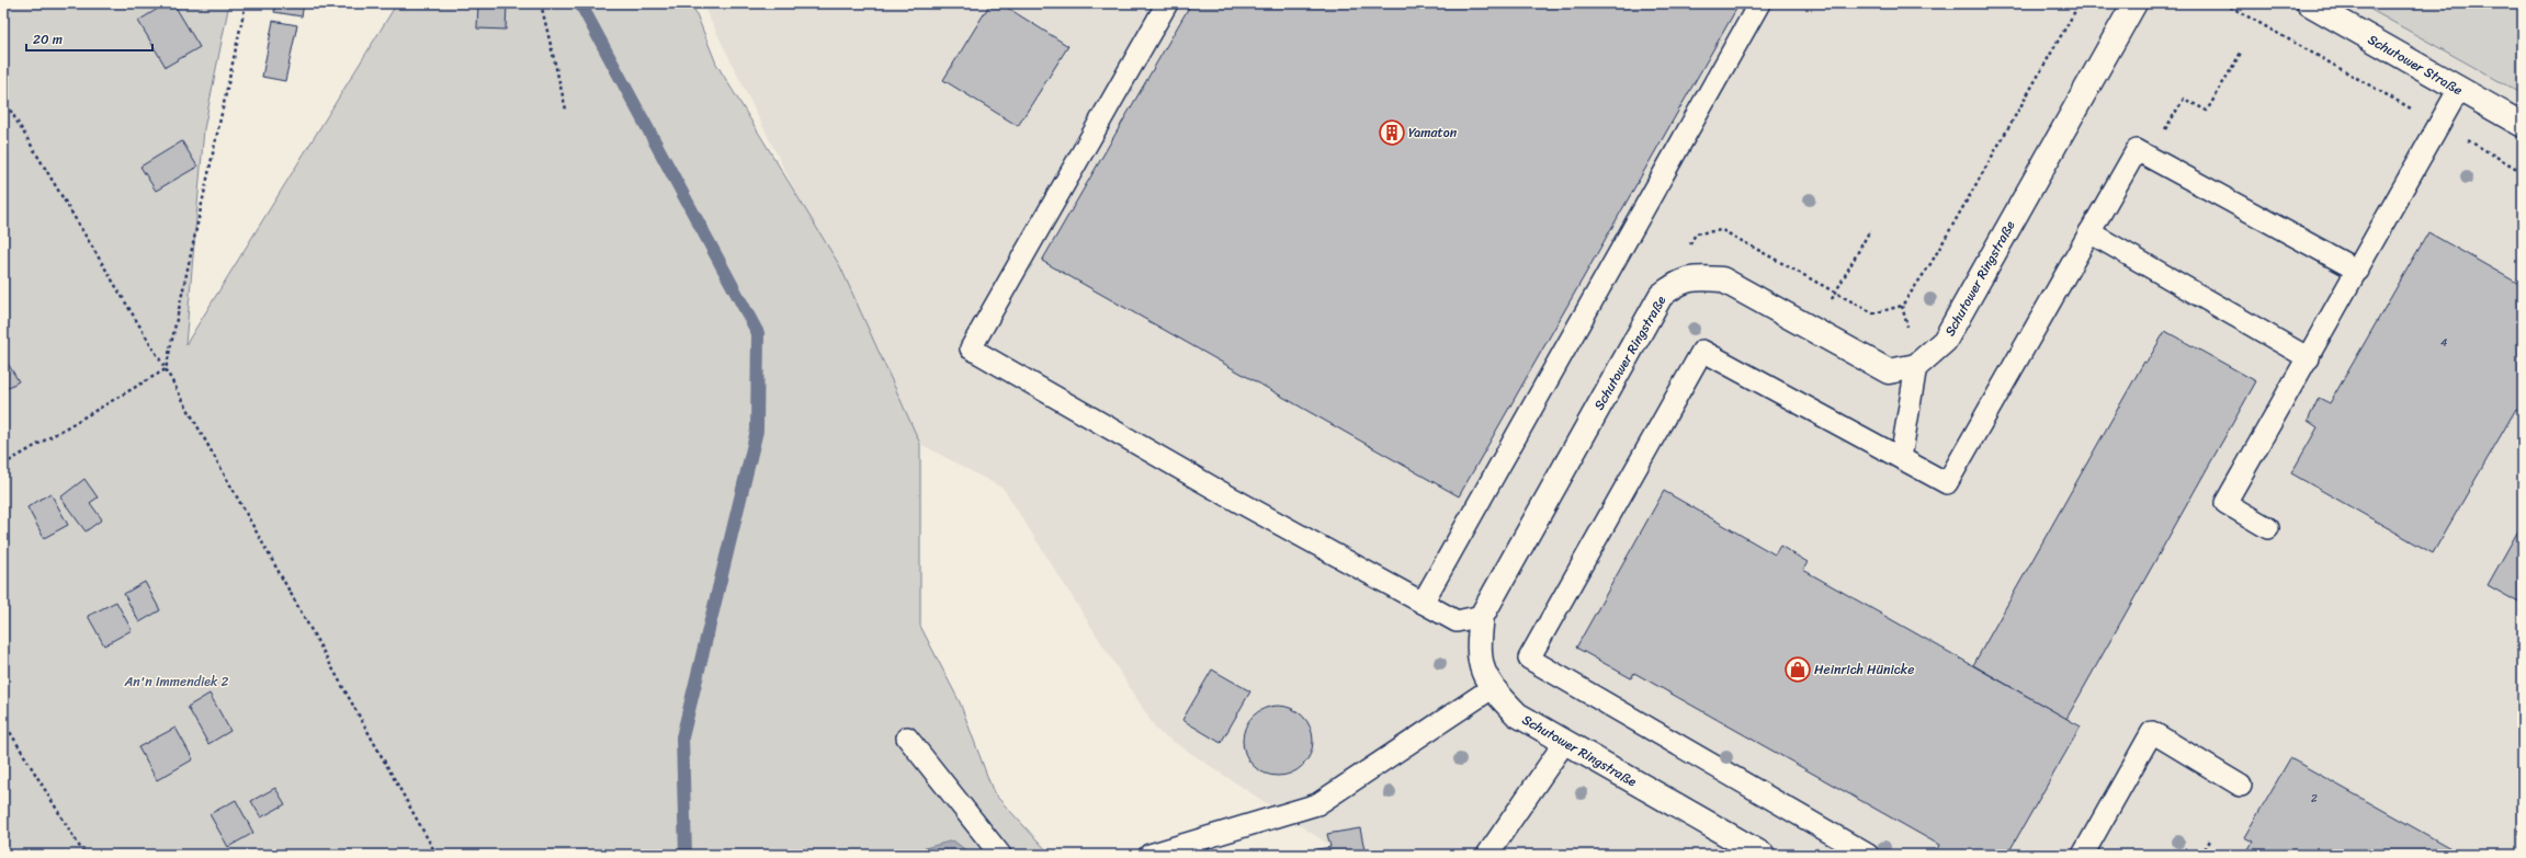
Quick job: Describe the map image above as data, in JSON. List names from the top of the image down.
{
  "streets": {
    "street": ["Schutower Straße", "Schutower Ringstraße"]
  },
  "parks": ["An'n Immendiek 2"],
  "places": {
    "building": ["Yamaton"],
    "shop": ["Heinrich Hünicke"]
  },
  "house_numbers": ["4", "2"],
  "scale_bar": "20 m"
}
